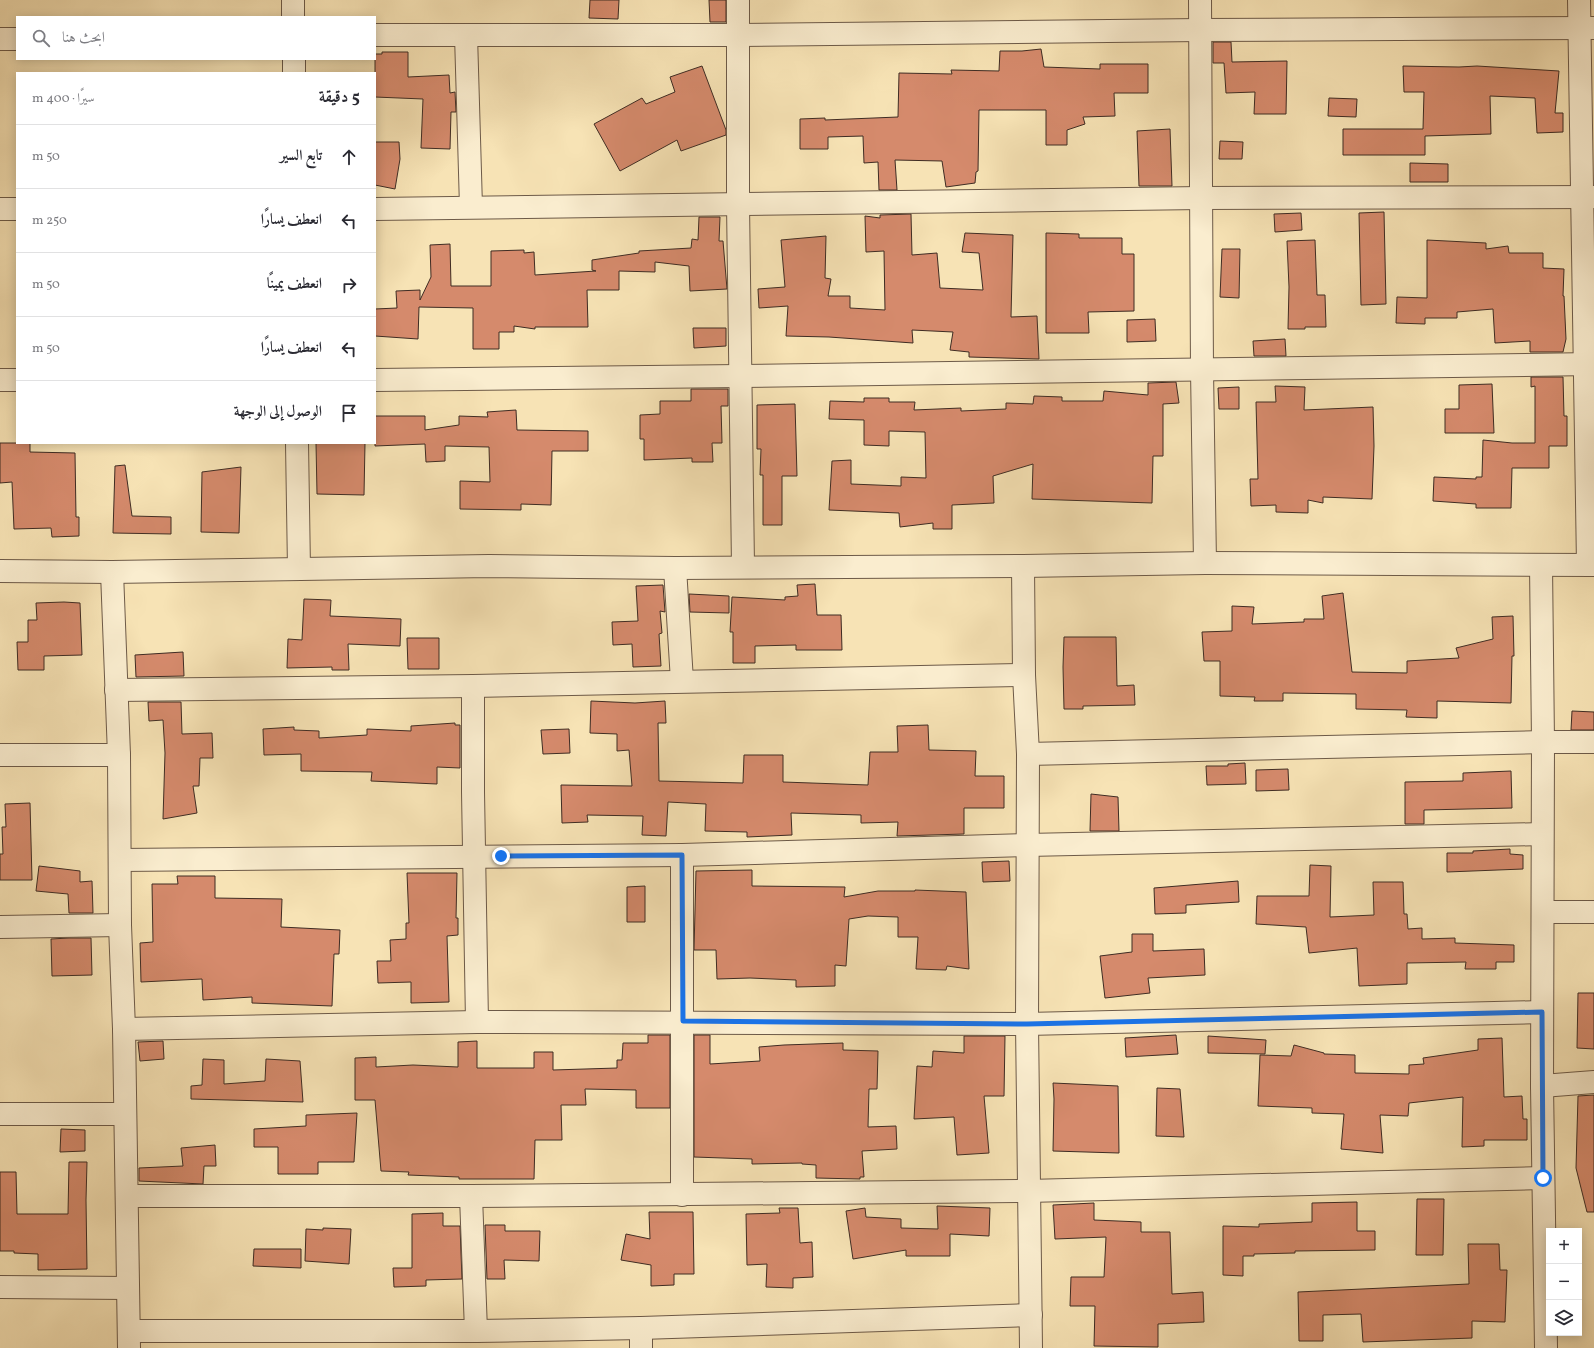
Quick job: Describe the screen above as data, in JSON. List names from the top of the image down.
{
  "page": {
    "search": "ابحث هنا",
    "heading": ["5 دقيقة", "سيرًا · 400 m"],
    "list": [
      ["تابع السير", "50 m"],
      ["انعطف يسارًا", "250 m"],
      ["انعطف يمينًا", "50 m"],
      ["انعطف يسارًا", "50 m"],
      "الوصول إلى الوجهة"
    ],
    "map_buttons": ["+", "−"]
  }
}
